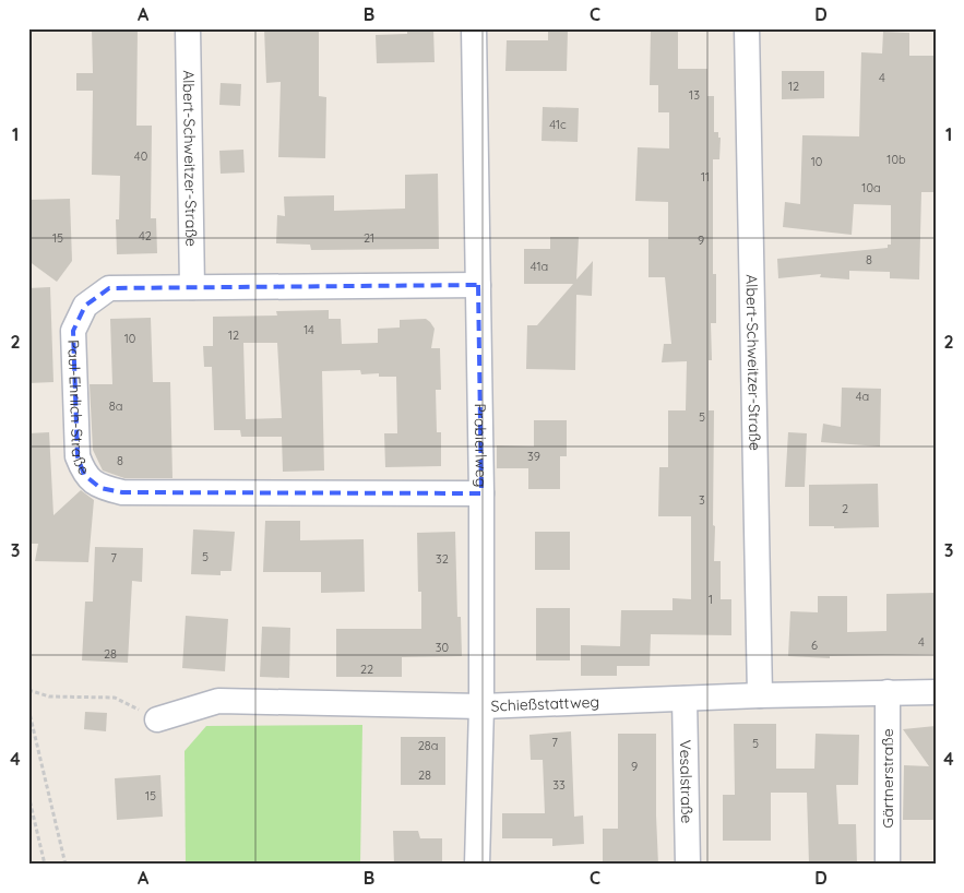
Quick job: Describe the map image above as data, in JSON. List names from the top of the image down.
{
  "streets": {
    "street": [
      "Albert-Schweitzer-Straße",
      "Paul-Ehrlich-Straße",
      "Probierlweg",
      "Schießstattweg",
      "Gärtnerstraße",
      "Vesalstraße"
    ]
  },
  "crossings": [
    ["Albert-Schweitzer-Straße", "Paul-Ehrlich-Straße"],
    ["Albert-Schweitzer-Straße", "Schießstattweg"],
    ["Paul-Ehrlich-Straße", "Probierlweg"],
    ["Probierlweg", "Schießstattweg"],
    ["Schießstattweg", "Gärtnerstraße"],
    ["Schießstattweg", "Vesalstraße"]
  ],
  "house_numbers": [
    "4",
    "12",
    "13",
    "41c",
    "40",
    "10b",
    "10",
    "11",
    "10a",
    "42",
    "15",
    "21",
    "9",
    "8",
    "41a",
    "14",
    "12",
    "10",
    "4a",
    "8a",
    "5",
    "39",
    "8",
    "3",
    "2",
    "5",
    "7",
    "32",
    "1",
    "4",
    "6",
    "30",
    "28",
    "22",
    "7",
    "5",
    "28a",
    "9",
    "28",
    "33",
    "15"
  ],
  "grid": {
    "columns": [
      "A",
      "B",
      "C",
      "D"
    ],
    "rows": [
      "1",
      "2",
      "3",
      "4"
    ]
  }
}
